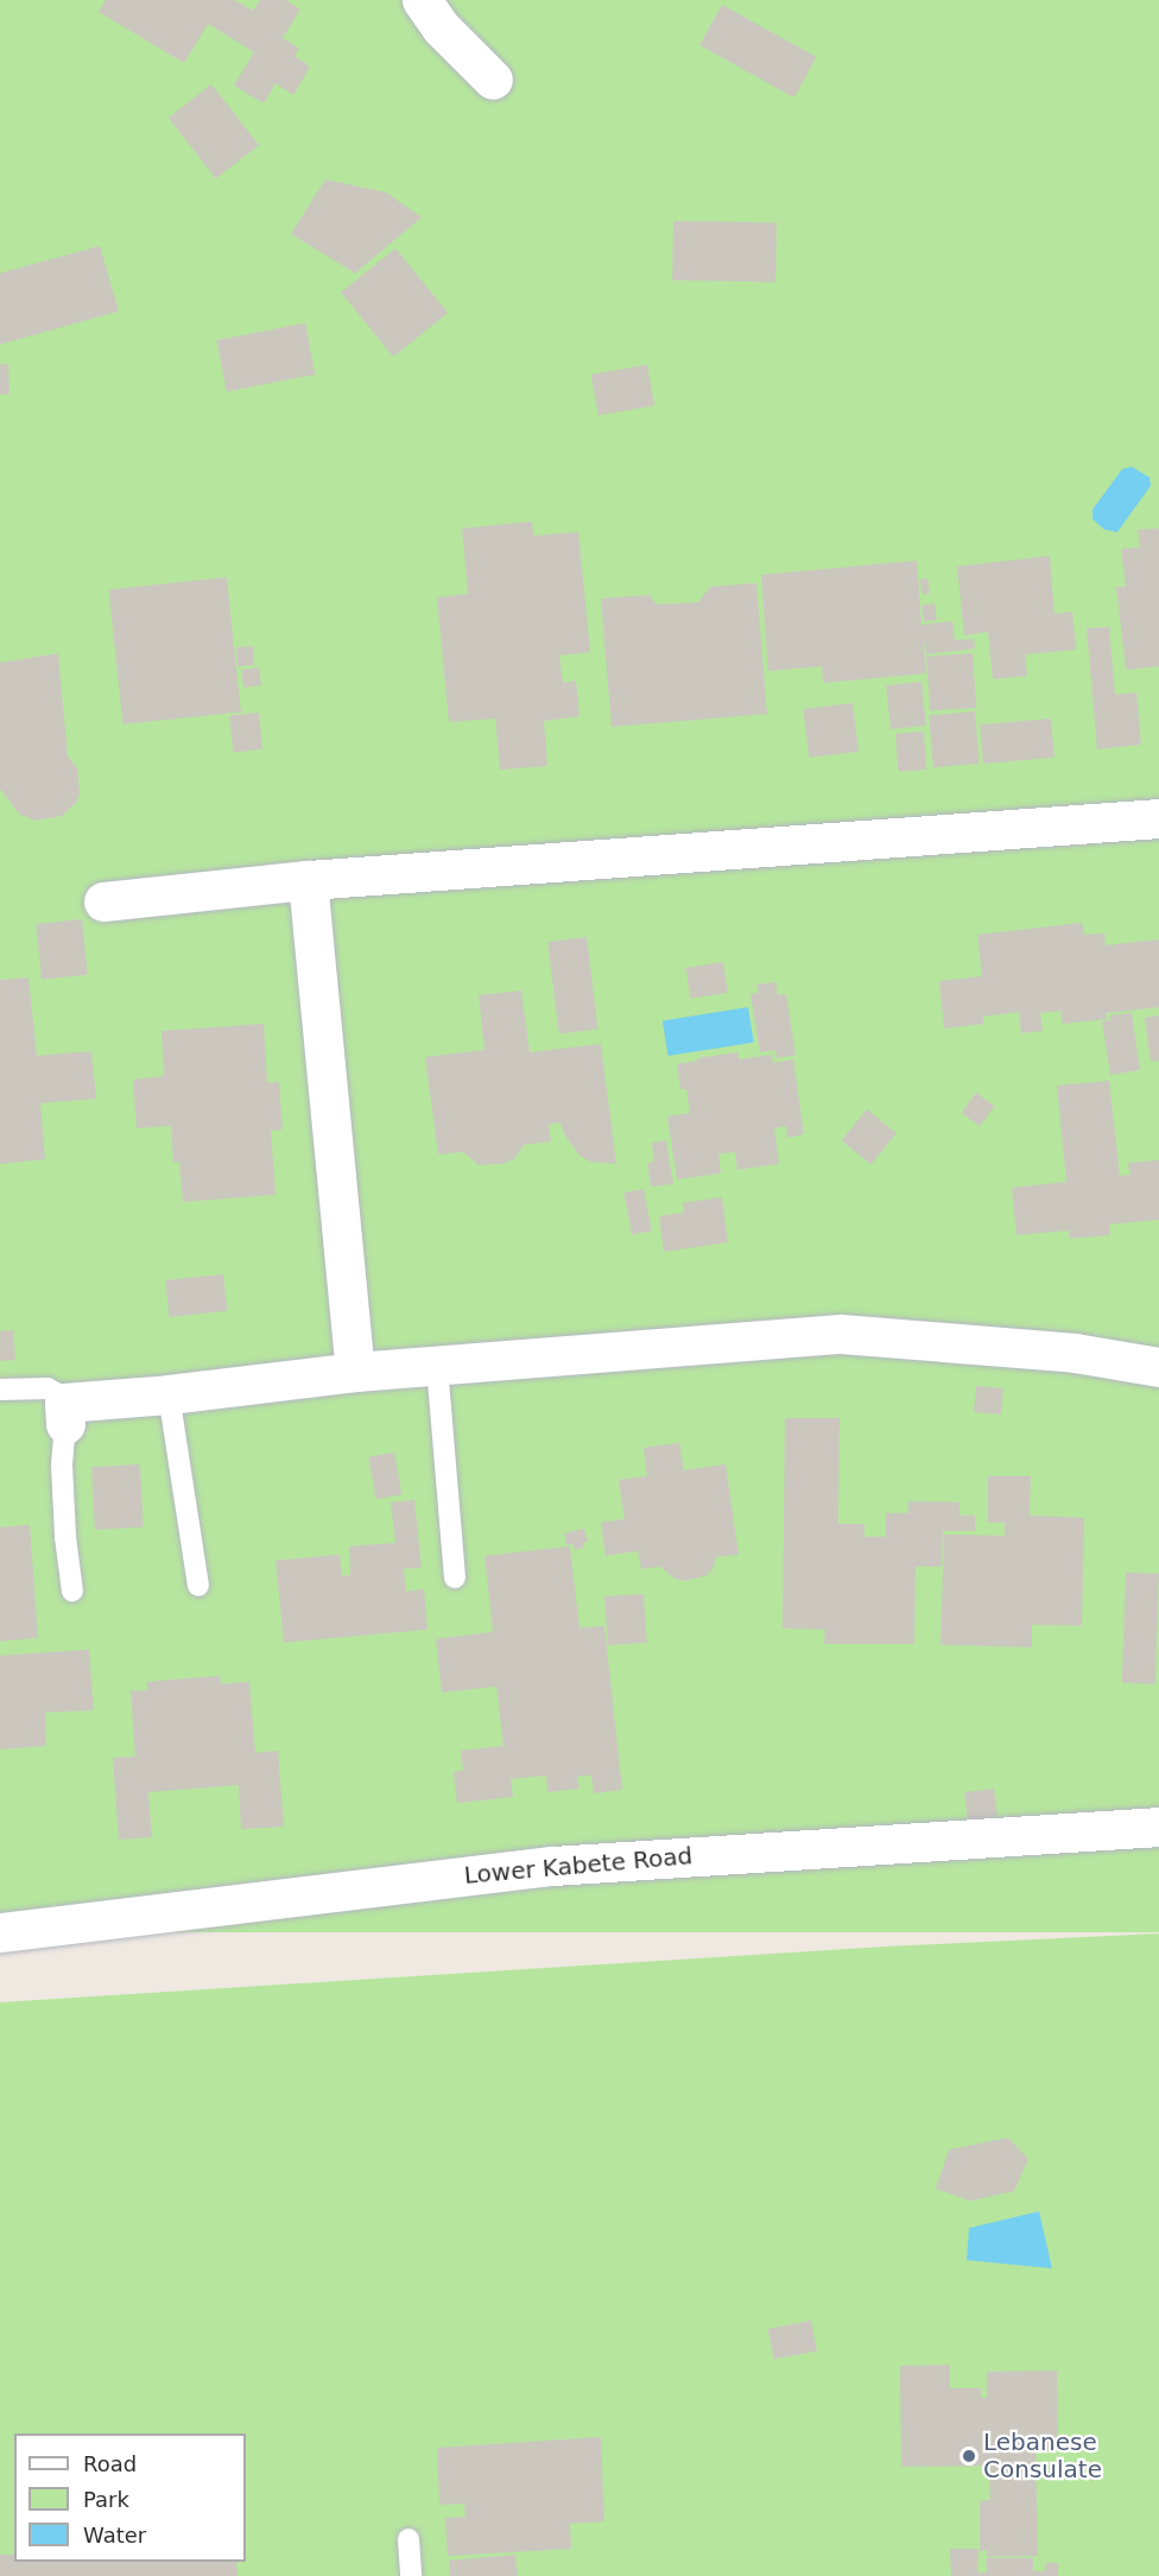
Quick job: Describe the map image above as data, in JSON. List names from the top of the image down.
{
  "streets": {
    "street": ["Lower Kabete Road"]
  },
  "places": ["Lebanese Consulate"],
  "legend": ["Road", "Park", "Water"]
}
